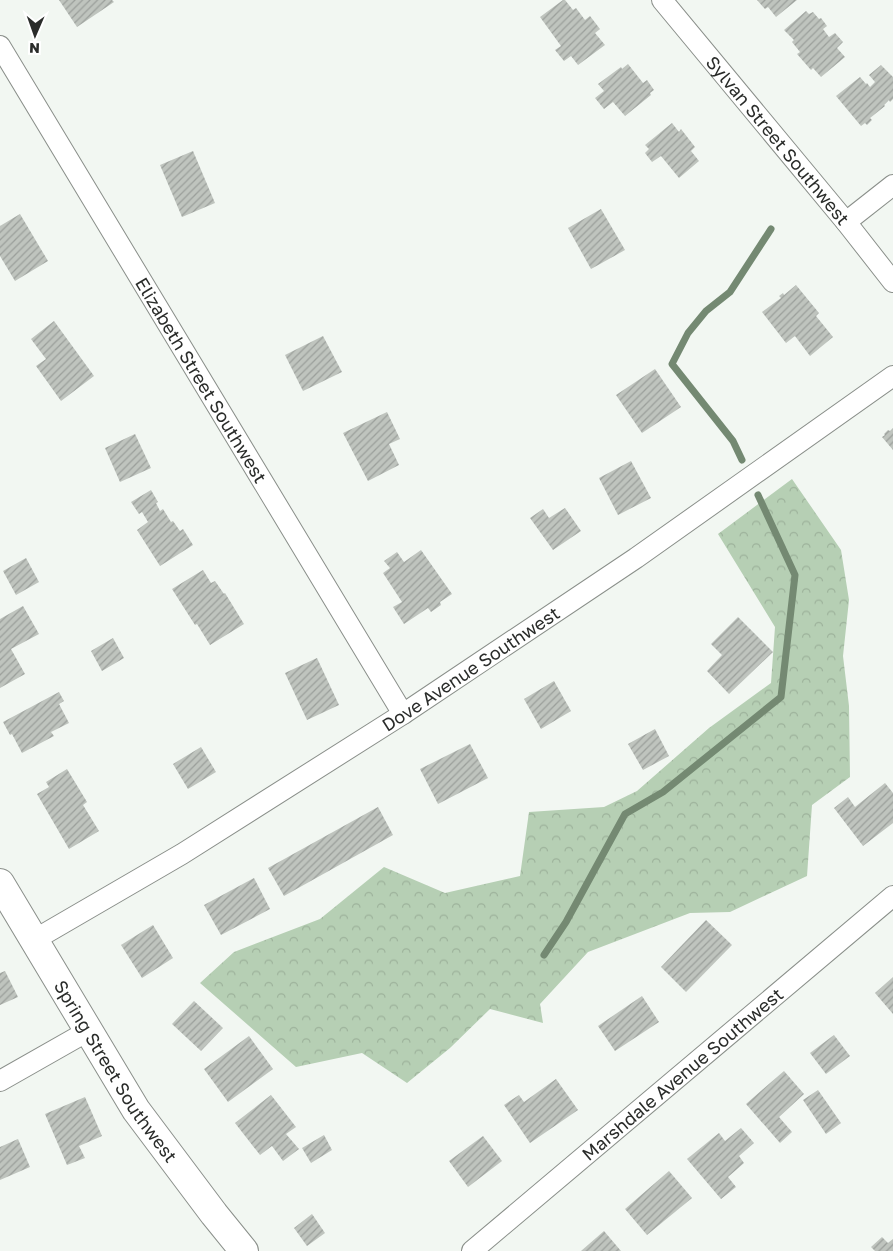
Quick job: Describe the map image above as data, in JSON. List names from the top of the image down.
{
  "streets": {
    "street": [
      "Sylvan Street Southwest",
      "Elizabeth Street Southwest",
      "Dove Avenue Southwest",
      "Spring Street Southwest",
      "Marshdale Avenue Southwest"
    ]
  },
  "crossings": [
    ["Elizabeth Street Southwest", "Dove Avenue Southwest"],
    ["Dove Avenue Southwest", "Spring Street Southwest"]
  ],
  "north": "bottom"
}
